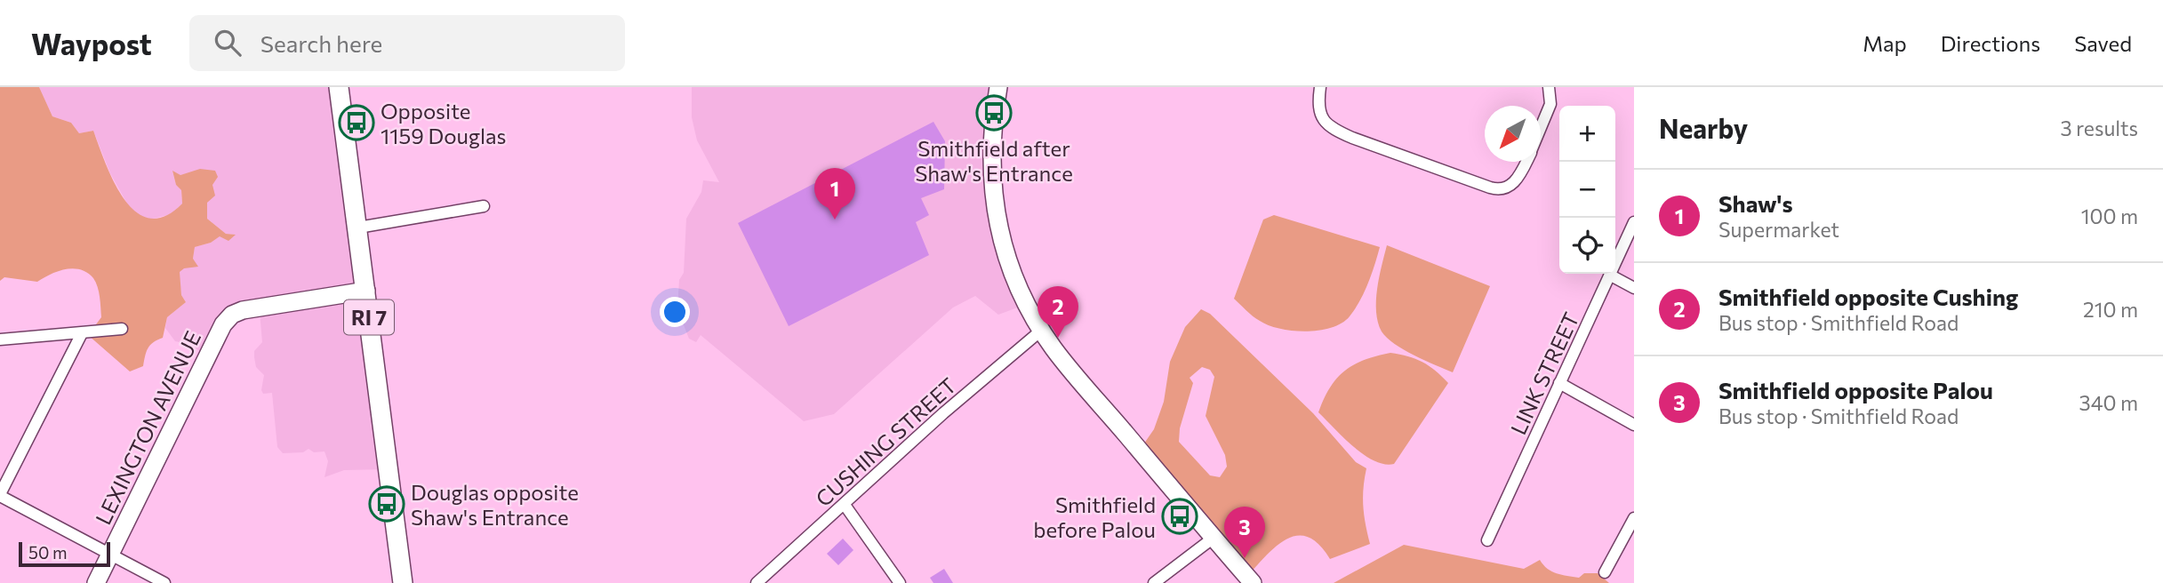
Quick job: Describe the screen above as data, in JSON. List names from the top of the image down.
{
  "streets": {
    "main road": ["RI 7", "LEXINGTON AVENUE"],
    "street": ["LINK STREET", "CUSHING STREET"]
  },
  "crossings": [
    ["RI 7", "LEXINGTON AVENUE"]
  ],
  "places": {
    "bus stop": [
      "Smithfield after Shaw's Entrance",
      "Opposite 1159 Douglas",
      "Douglas opposite Shaw's Entrance",
      "Smithfield before Palou"
    ]
  },
  "scale_bar": "50 m",
  "north": "bottom left",
  "page": {
    "header": "Waypost",
    "search": "Search here",
    "nav": ["Map", "Directions", "Saved"],
    "heading": ["Nearby", "3 results"],
    "map_buttons": ["+", "−"],
    "pins": ["1", "2", "3"],
    "list": [
      {
        "mark": "1",
        "name": "Shaw's",
        "note": "Supermarket",
        "value": "100 m"
      },
      {
        "mark": "2",
        "name": "Smithfield opposite Cushing",
        "note": "Bus stop · Smithfield Road",
        "value": "210 m"
      },
      {
        "mark": "3",
        "name": "Smithfield opposite Palou",
        "note": "Bus stop · Smithfield Road",
        "value": "340 m"
      }
    ],
    "scale": "50 m"
  }
}
